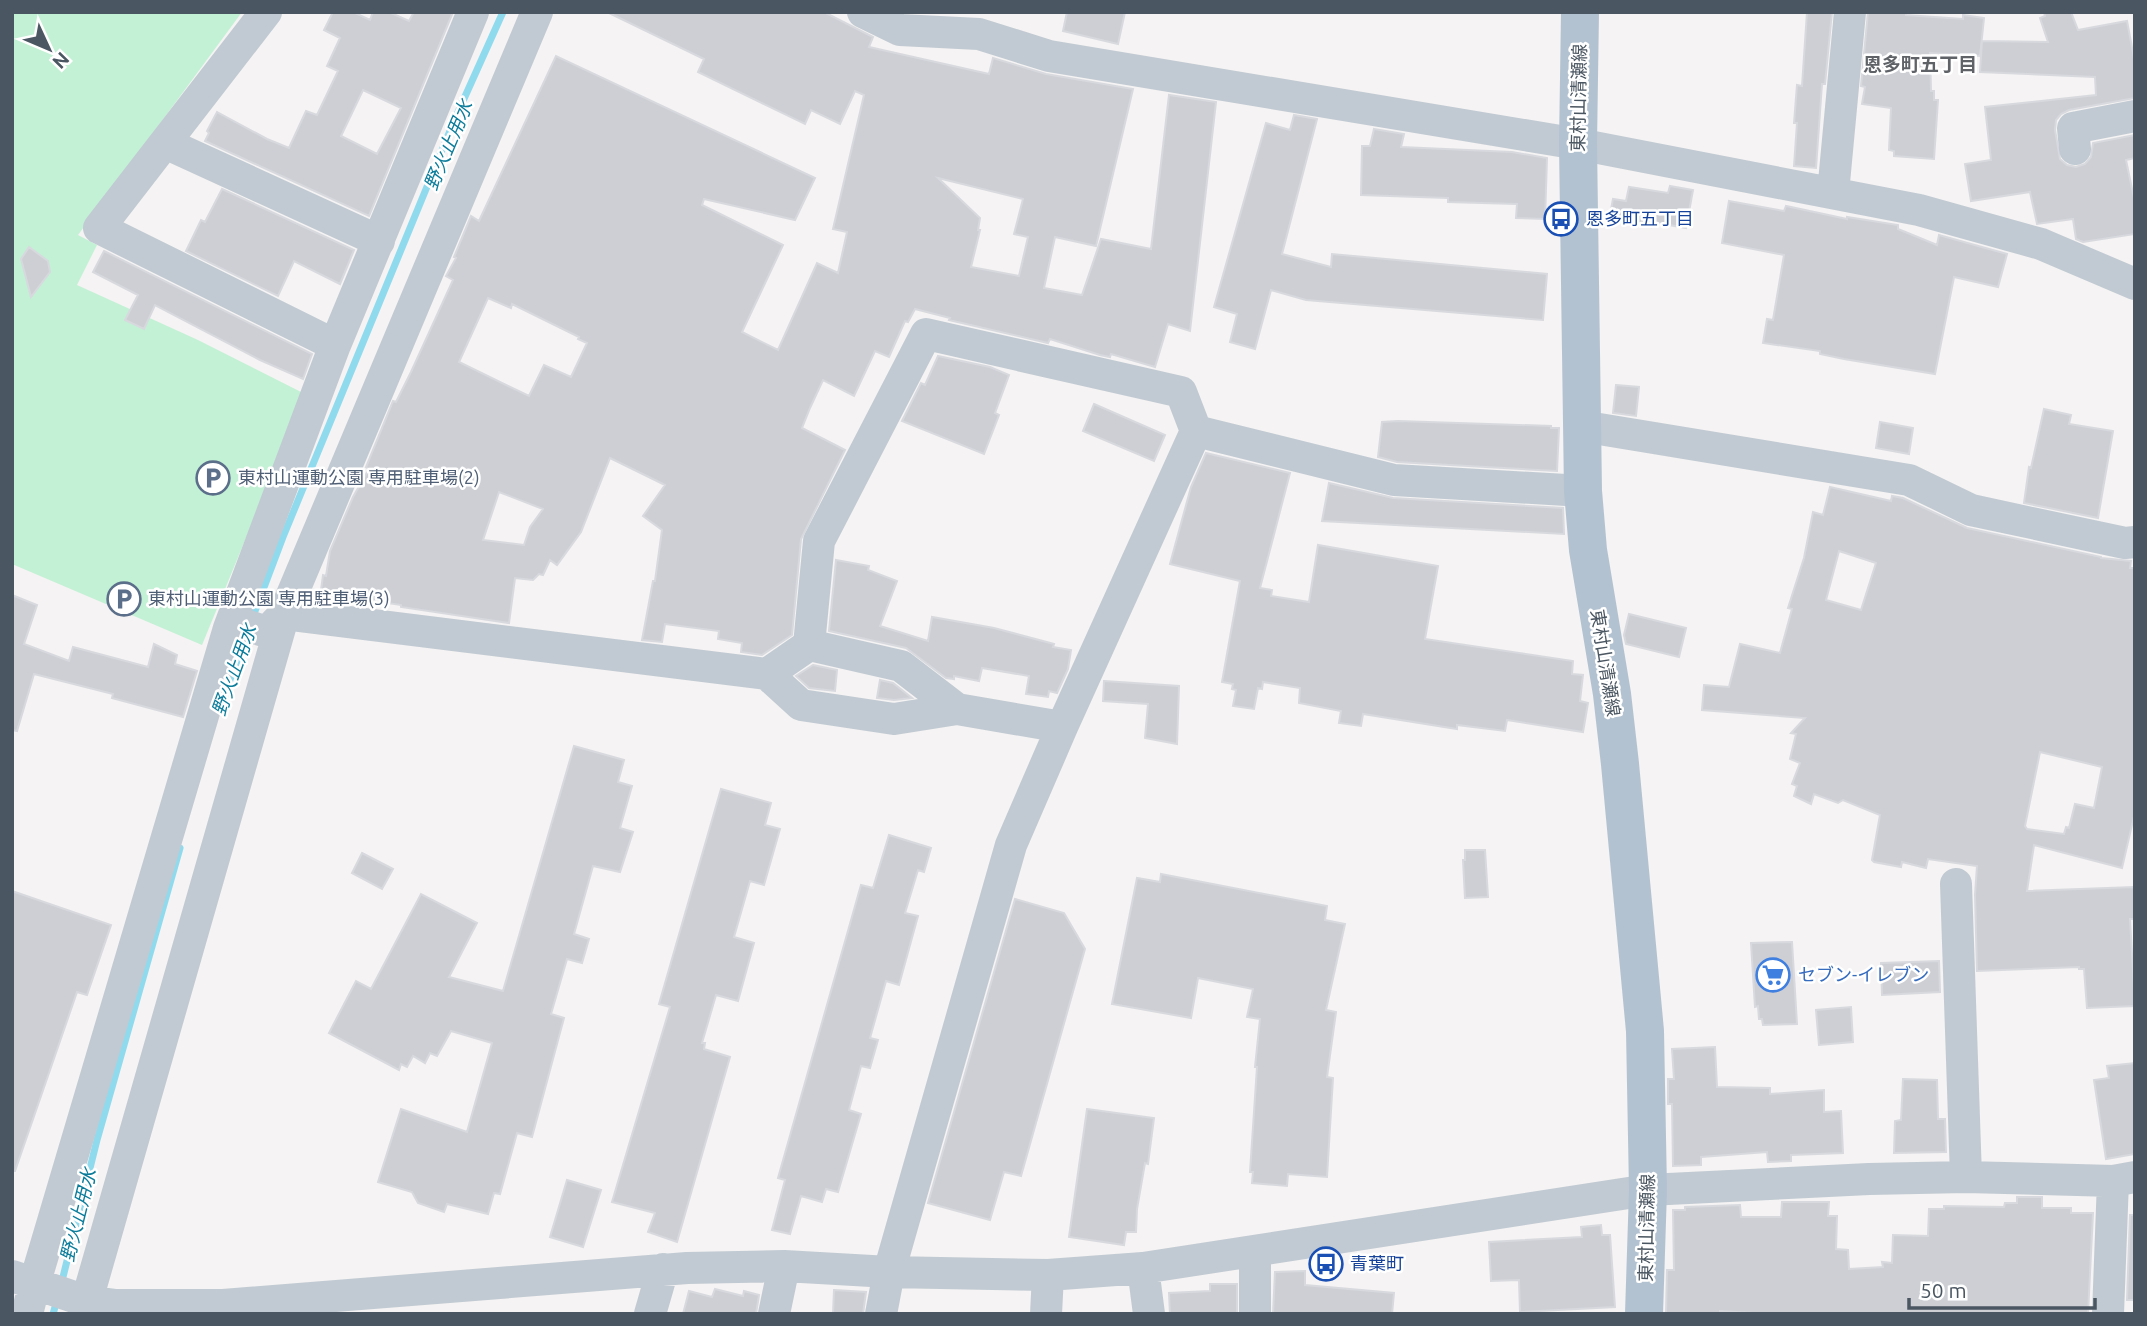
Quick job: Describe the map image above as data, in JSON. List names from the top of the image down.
{
  "streets": {
    "main road": ["東村山清瀬線"]
  },
  "districts": ["恩多町五丁目"],
  "water": ["野火止用水"],
  "places": {
    "bus stop": ["恩多町五丁目", "青葉町"],
    "parking": ["東村山運動公園 専用駐車場(2)", "東村山運動公園 専用駐車場(3)"],
    "supermarket": ["セブン-イレブン"]
  },
  "scale_bar": "50 m",
  "north": "bottom right"
}
